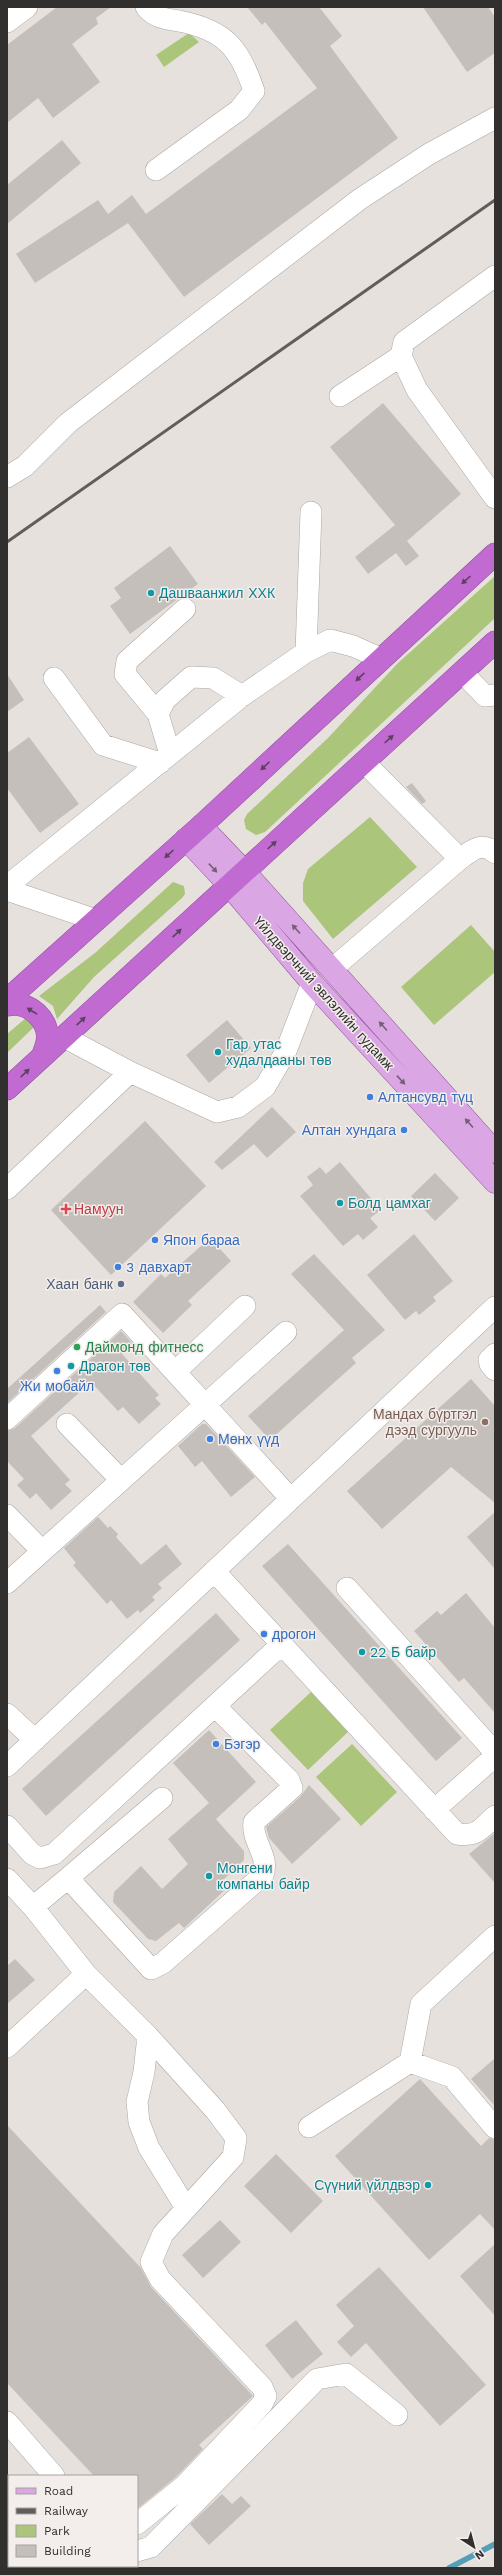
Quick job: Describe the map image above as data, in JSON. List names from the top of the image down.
{
  "streets": {
    "main road": ["Үйлдвэрчний эвлэлийн гудамж"]
  },
  "places": {
    "other": [
      "Дашваанжил ХХК",
      "Гар утас худалдааны төв",
      "Алтансувд түц",
      "Алтан хундага",
      "Болд цамхаг",
      "Япон бараа",
      "3 давхарт",
      "Хаан банк",
      "Даймонд фитнесс",
      "Драгон төв",
      "Жи мобайл",
      "Мандах бүртгэл дээд сургууль",
      "Мөнх үүд",
      "дрогон",
      "22 Б байр",
      "Бэгэр",
      "Монгени компаны байр",
      "Сүүний үйлдвэр"
    ],
    "health": ["Намуун"]
  },
  "legend": [
    "Road",
    "Railway",
    "Park",
    "Building"
  ],
  "north": "bottom right"
}
